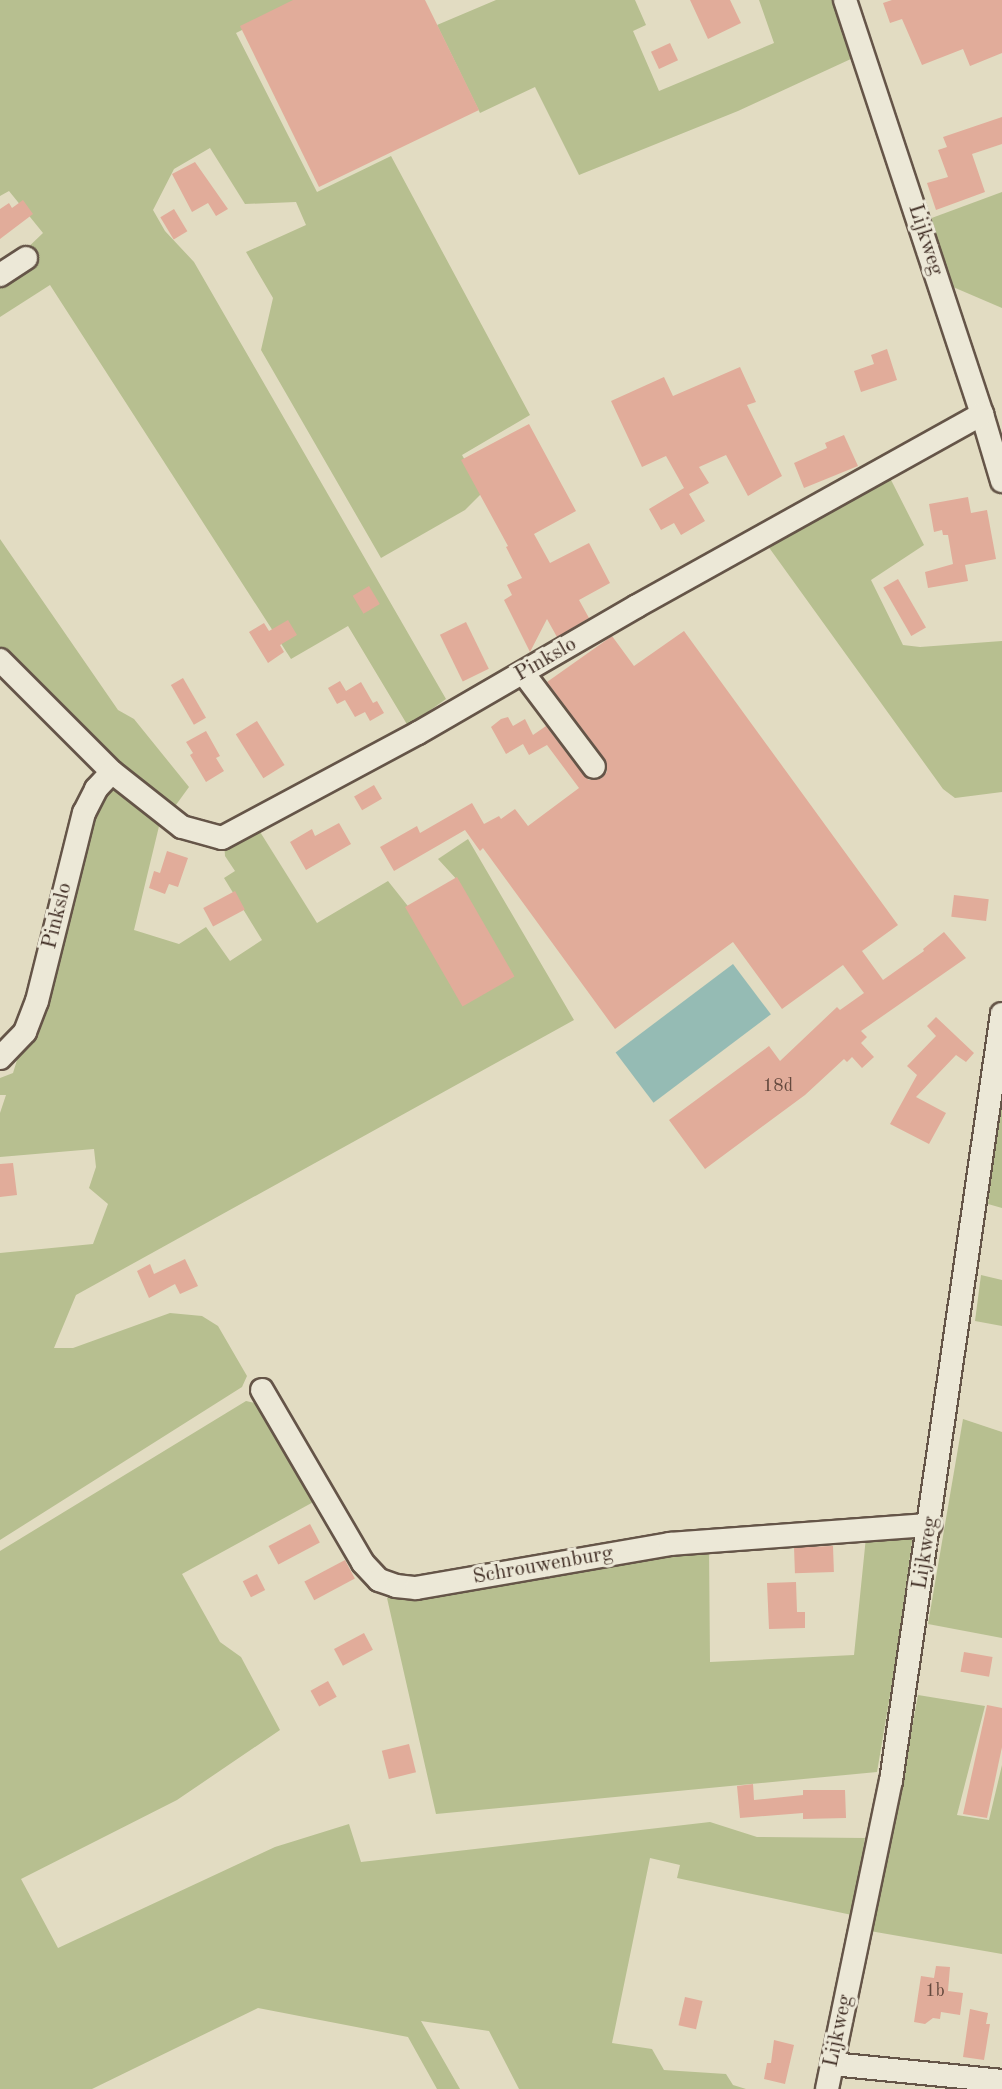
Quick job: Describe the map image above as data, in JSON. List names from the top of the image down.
{
  "streets": {
    "street": ["Lijkweg", "Pinkslo", "Schrouwenburg"]
  },
  "crossings": [
    ["Lijkweg", "Pinkslo"],
    ["Lijkweg", "Schrouwenburg"]
  ],
  "house_numbers": ["18d", "1b"]
}
